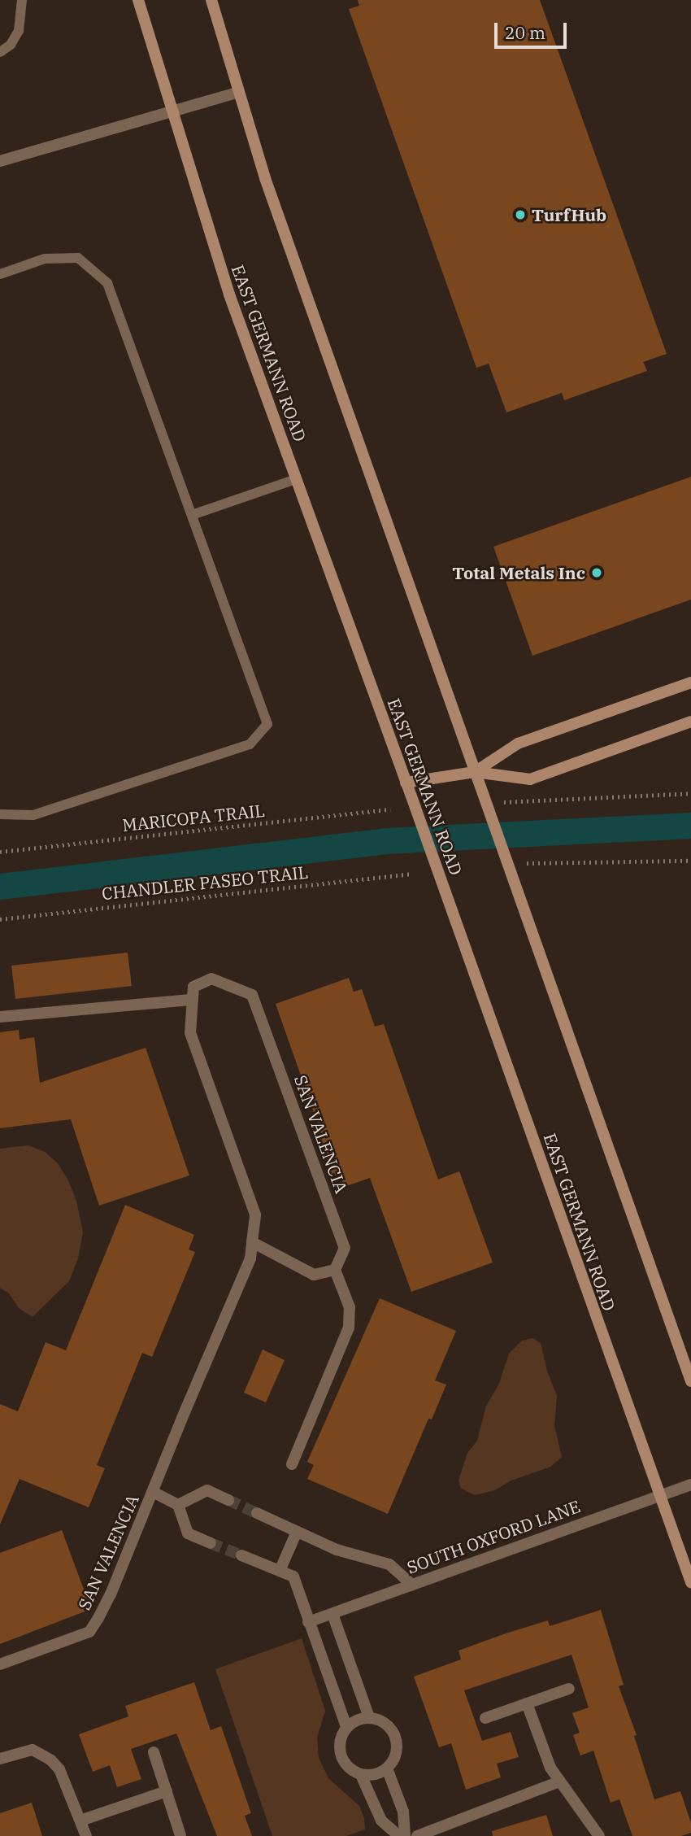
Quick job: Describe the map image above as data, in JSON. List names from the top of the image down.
{
  "streets": {
    "main road": ["EAST GERMANN ROAD"],
    "street": ["SAN VALENCIA", "SOUTH OXFORD LANE"],
    "path": ["MARICOPA TRAIL", "CHANDLER PASEO TRAIL"]
  },
  "crossings": [
    ["EAST GERMANN ROAD", "SOUTH OXFORD LANE"]
  ],
  "places": ["TurfHub", "Total Metals Inc"],
  "scale_bar": "20 m"
}
